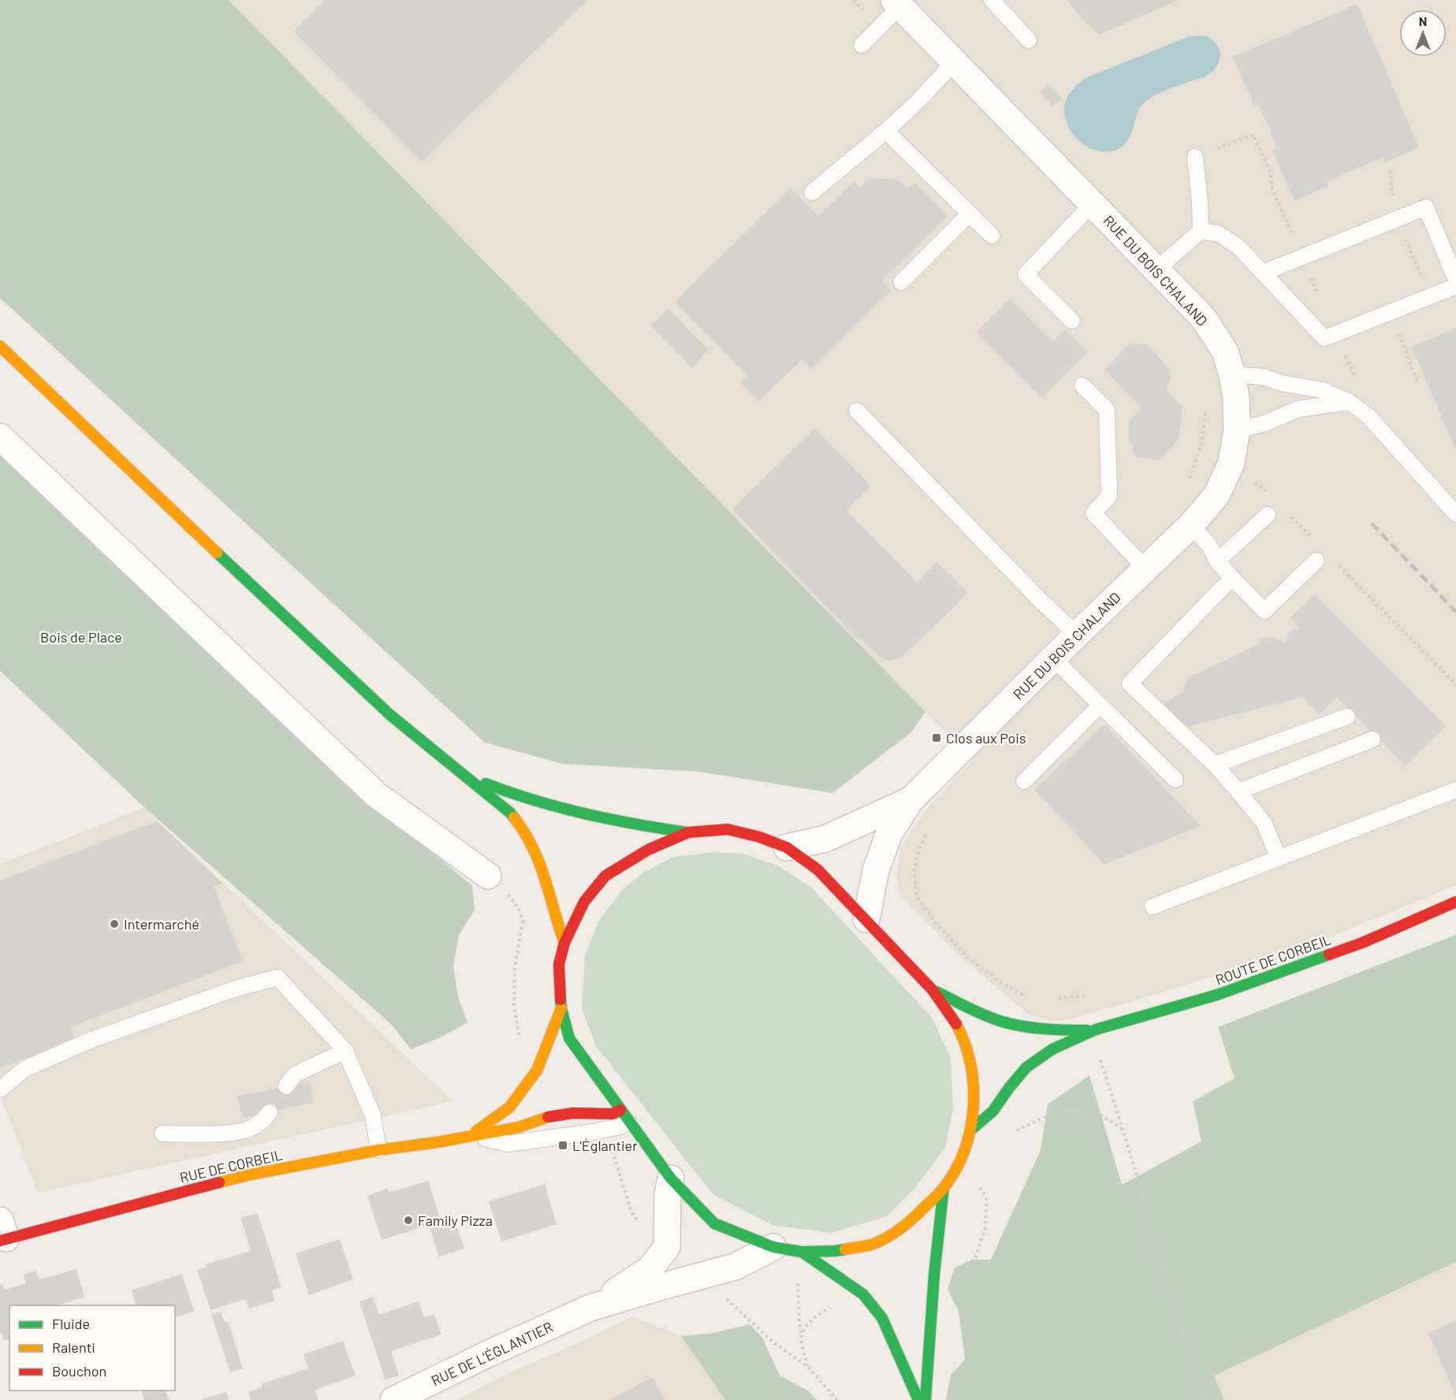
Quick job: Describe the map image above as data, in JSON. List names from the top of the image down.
{
  "streets": {
    "main road": ["ROUTE DE CORBEIL", "RUE DE CORBEIL"],
    "street": ["RUE DU BOIS CHALAND", "RUE DE L'ÉGLANTIER"]
  },
  "parks": ["Bois de Place"],
  "places": {
    "transit": ["Clos aux Pois", "L'Églantier"],
    "other": ["Intermarché", "Family Pizza"]
  },
  "legend": ["Fluide", "Ralenti", "Bouchon"],
  "north": "top"
}
